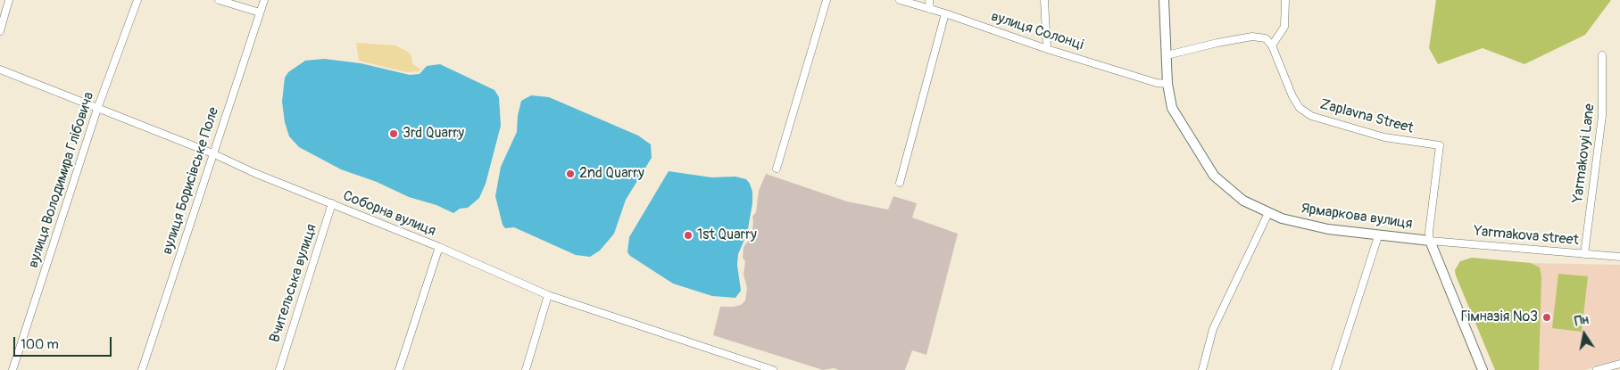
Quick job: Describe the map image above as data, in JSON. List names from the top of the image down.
{
  "streets": {
    "main road": ["Ярмаркова вулиця"],
    "street": [
      "вулиця Солонці",
      "Zaplavna Street",
      "Yarmakovyi Lane",
      "вулиця Володимира Глібовича",
      "вулиця Борисівське Поле",
      "Соборна вулиця",
      "Yarmakova street",
      "Вчительська вулиця"
    ]
  },
  "crossings": [
    ["вулиця Солонці", "Ярмаркова вулиця"],
    ["Zaplavna Street", "Ярмаркова вулиця"],
    ["Zaplavna Street", "Yarmakova street"],
    ["Yarmakovyi Lane", "Yarmakova street"],
    ["вулиця Володимира Глібовича", "Соборна вулиця"],
    ["вулиця Борисівське Поле", "Соборна вулиця"],
    ["Соборна вулиця", "Вчительська вулиця"],
    ["Ярмаркова вулиця", "Yarmakova street"]
  ],
  "places": [
    "3rd Quarry",
    "2nd Quarry",
    "1st Quarry",
    "Гімназія №3"
  ],
  "scale_bar": "100 m",
  "north": "top"
}
